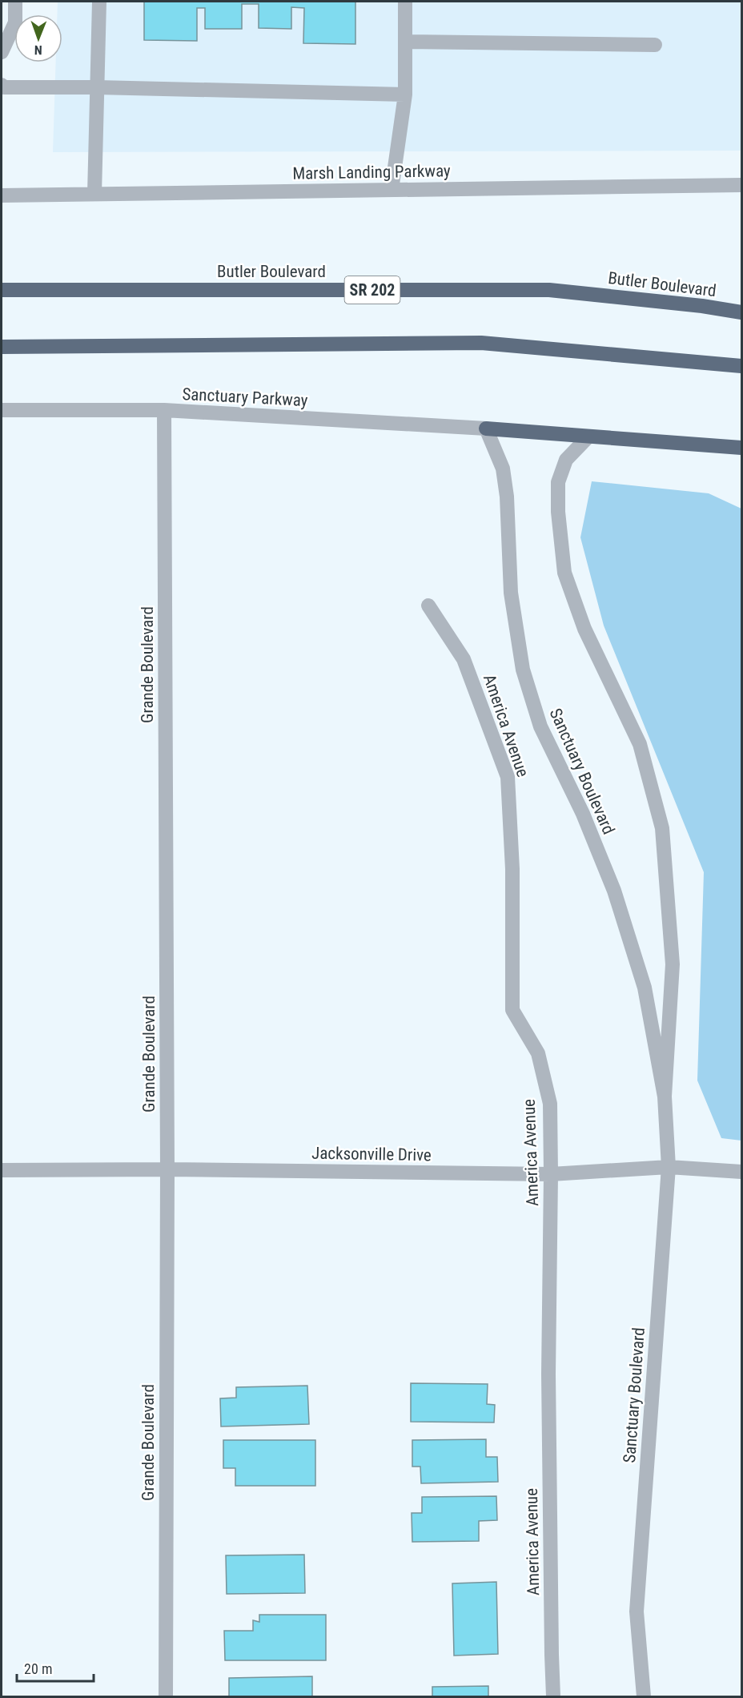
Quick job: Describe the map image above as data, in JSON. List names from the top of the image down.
{
  "streets": {
    "highway": ["Butler Boulevard", "SR 202"],
    "street": [
      "Marsh Landing Parkway",
      "Sanctuary Parkway",
      "Grande Boulevard",
      "America Avenue",
      "Sanctuary Boulevard",
      "Jacksonville Drive"
    ]
  },
  "crossings": [
    ["Sanctuary Parkway", "Grande Boulevard"],
    ["Sanctuary Parkway", "Sanctuary Boulevard"],
    ["Grande Boulevard", "Jacksonville Drive"],
    ["America Avenue", "Jacksonville Drive"],
    ["Sanctuary Boulevard", "Jacksonville Drive"]
  ],
  "scale_bar": "20 m",
  "north": "bottom"
}
